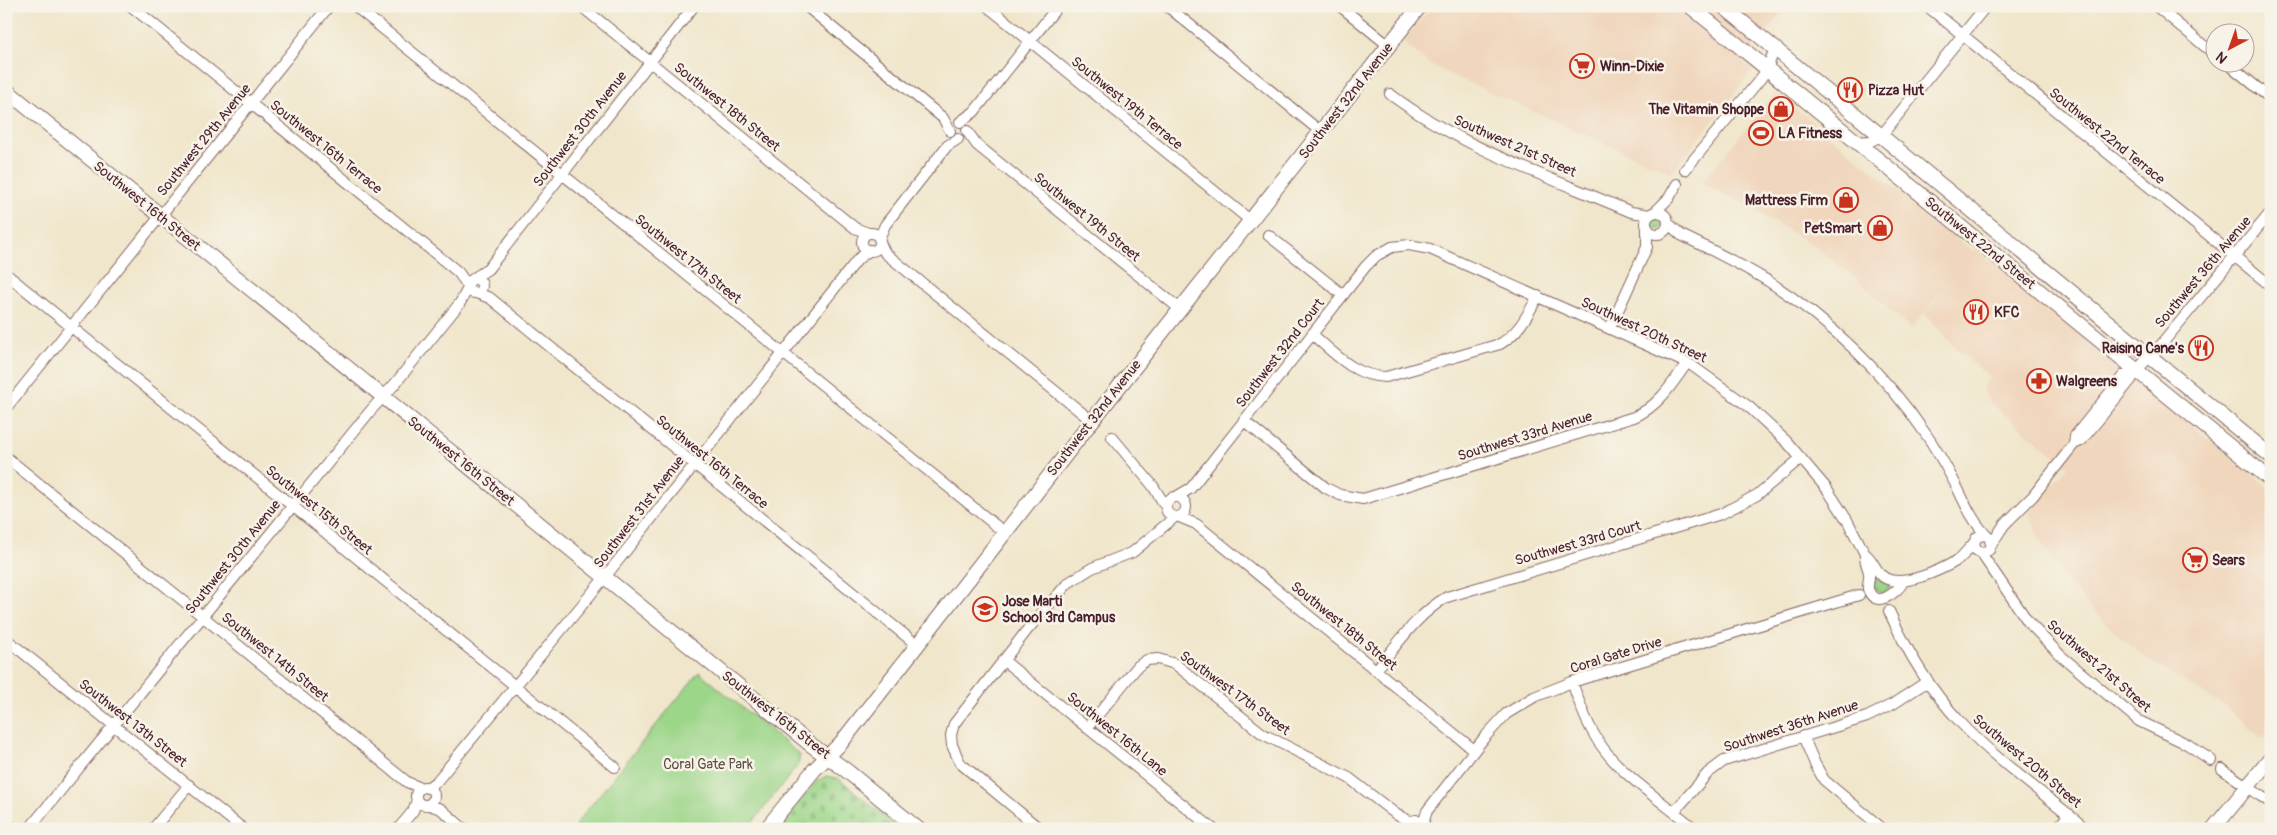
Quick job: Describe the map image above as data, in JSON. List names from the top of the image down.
{
  "streets": {
    "street": [
      "Southwest 32nd Avenue",
      "Southwest 19th Terrace",
      "Southwest 18th Street",
      "Southwest 30th Avenue",
      "Southwest 22nd Terrace",
      "Southwest 29th Avenue",
      "Southwest 21st Street",
      "Southwest 16th Terrace",
      "Southwest 16th Street",
      "Southwest 19th Street",
      "Southwest 22nd Street",
      "Southwest 17th Street",
      "Southwest 36th Avenue",
      "Southwest 20th Street",
      "Southwest 32nd Court",
      "Southwest 33rd Avenue",
      "Southwest 15th Street",
      "Southwest 31st Avenue",
      "Southwest 33rd Court",
      "Coral Gate Drive",
      "Southwest 14th Street",
      "Southwest 13th Street",
      "Southwest 16th Lane"
    ]
  },
  "crossings": [
    ["Southwest 32nd Avenue", "Southwest 19th Terrace"],
    ["Southwest 32nd Avenue", "Southwest 16th Terrace"],
    ["Southwest 32nd Avenue", "Southwest 16th Street"],
    ["Southwest 32nd Avenue", "Southwest 19th Street"],
    ["Southwest 32nd Avenue", "Southwest 17th Street"],
    ["Southwest 18th Street", "Southwest 30th Avenue"],
    ["Southwest 18th Street", "Southwest 32nd Court"],
    ["Southwest 18th Street", "Southwest 31st Avenue"],
    ["Southwest 18th Street", "Southwest 33rd Court"],
    ["Southwest 18th Street", "Coral Gate Drive"],
    ["Southwest 30th Avenue", "Southwest 16th Terrace"],
    ["Southwest 30th Avenue", "Southwest 16th Street"],
    ["Southwest 30th Avenue", "Southwest 17th Street"],
    ["Southwest 30th Avenue", "Southwest 15th Street"],
    ["Southwest 30th Avenue", "Southwest 14th Street"],
    ["Southwest 30th Avenue", "Southwest 13th Street"],
    ["Southwest 22nd Terrace", "Southwest 36th Avenue"],
    ["Southwest 29th Avenue", "Southwest 16th Terrace"],
    ["Southwest 29th Avenue", "Southwest 16th Street"],
    ["Southwest 29th Avenue", "Southwest 15th Street"],
    ["Southwest 16th Terrace", "Southwest 31st Avenue"],
    ["Southwest 16th Street", "Southwest 31st Avenue"],
    ["Southwest 22nd Street", "Southwest 36th Avenue"],
    ["Southwest 17th Street", "Southwest 31st Avenue"],
    ["Southwest 17th Street", "Coral Gate Drive"],
    ["Southwest 17th Street", "Southwest 16th Lane"],
    ["Southwest 36th Avenue", "Southwest 20th Street"],
    ["Southwest 20th Street", "Southwest 32nd Court"],
    ["Southwest 20th Street", "Southwest 33rd Avenue"],
    ["Southwest 20th Street", "Southwest 33rd Court"],
    ["Southwest 32nd Court", "Southwest 33rd Avenue"],
    ["Southwest 15th Street", "Southwest 31st Avenue"],
    ["Southwest 31st Avenue", "Southwest 14th Street"]
  ],
  "parks": ["Coral Gate Park"],
  "places": {
    "supermarket": ["Winn-Dixie", "Sears"],
    "restaurant": ["Pizza Hut", "KFC", "Raising Cane's"],
    "shop": ["The Vitamin Shoppe", "Mattress Firm", "PetSmart"],
    "sports": ["LA Fitness"],
    "pharmacy": ["Walgreens"],
    "school or university": ["Jose Marti School 3rd Campus"]
  },
  "north": "bottom left"
}
